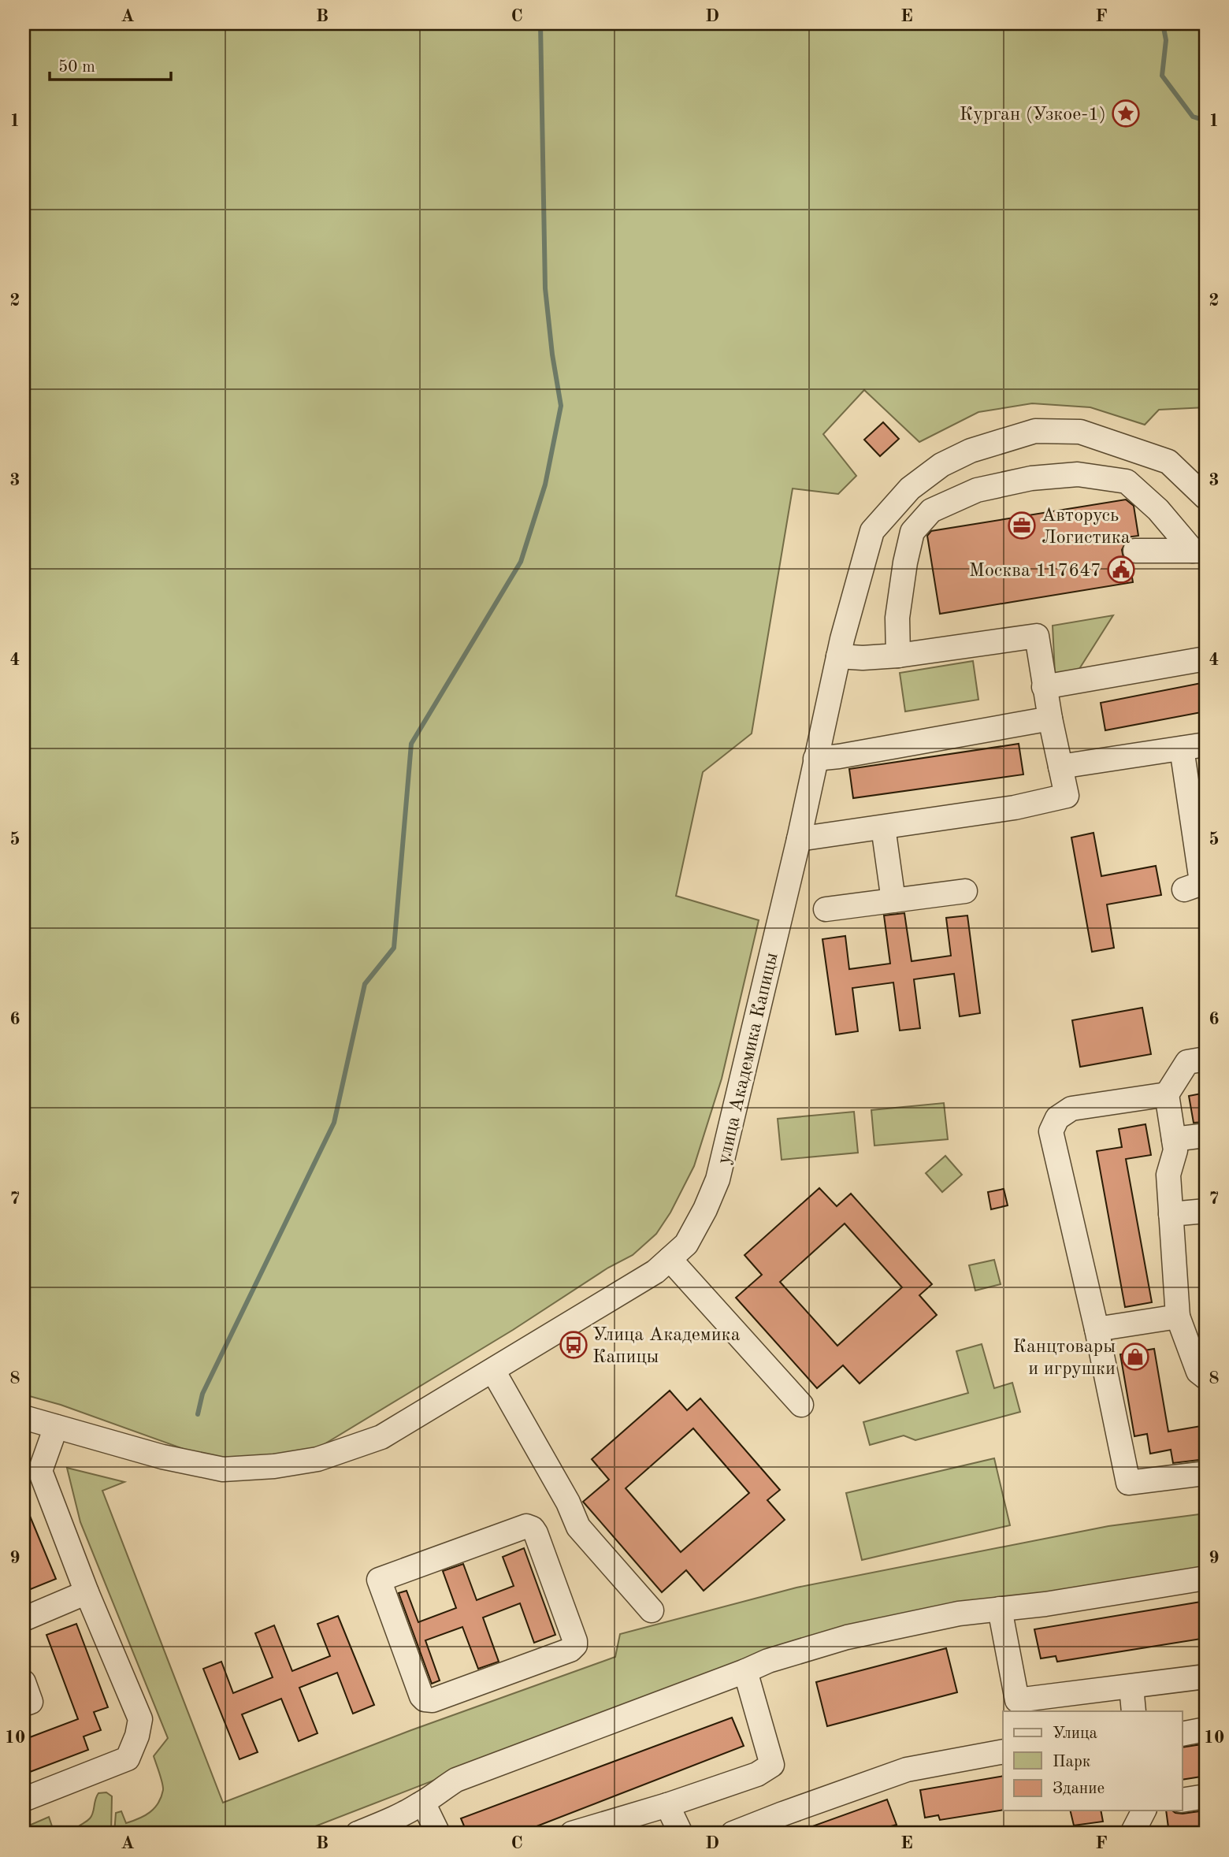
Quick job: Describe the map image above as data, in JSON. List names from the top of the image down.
{
  "streets": {
    "street": ["улица Академика Капицы"]
  },
  "places": {
    "place": ["Курган (Узкое-1)"],
    "office": ["Авторусь Логистика"],
    "public building": ["Москва 117647"],
    "bus stop": ["Улица Академика Капицы"],
    "shop": ["Канцтовары и игрушки"]
  },
  "legend": ["Улица", "Парк", "Здание"],
  "scale_bar": "50 m",
  "grid": {
    "columns": [
      "A",
      "B",
      "C",
      "D",
      "E",
      "F"
    ],
    "rows": [
      "1",
      "2",
      "3",
      "4",
      "5",
      "6",
      "7",
      "8",
      "9",
      "10"
    ]
  }
}
